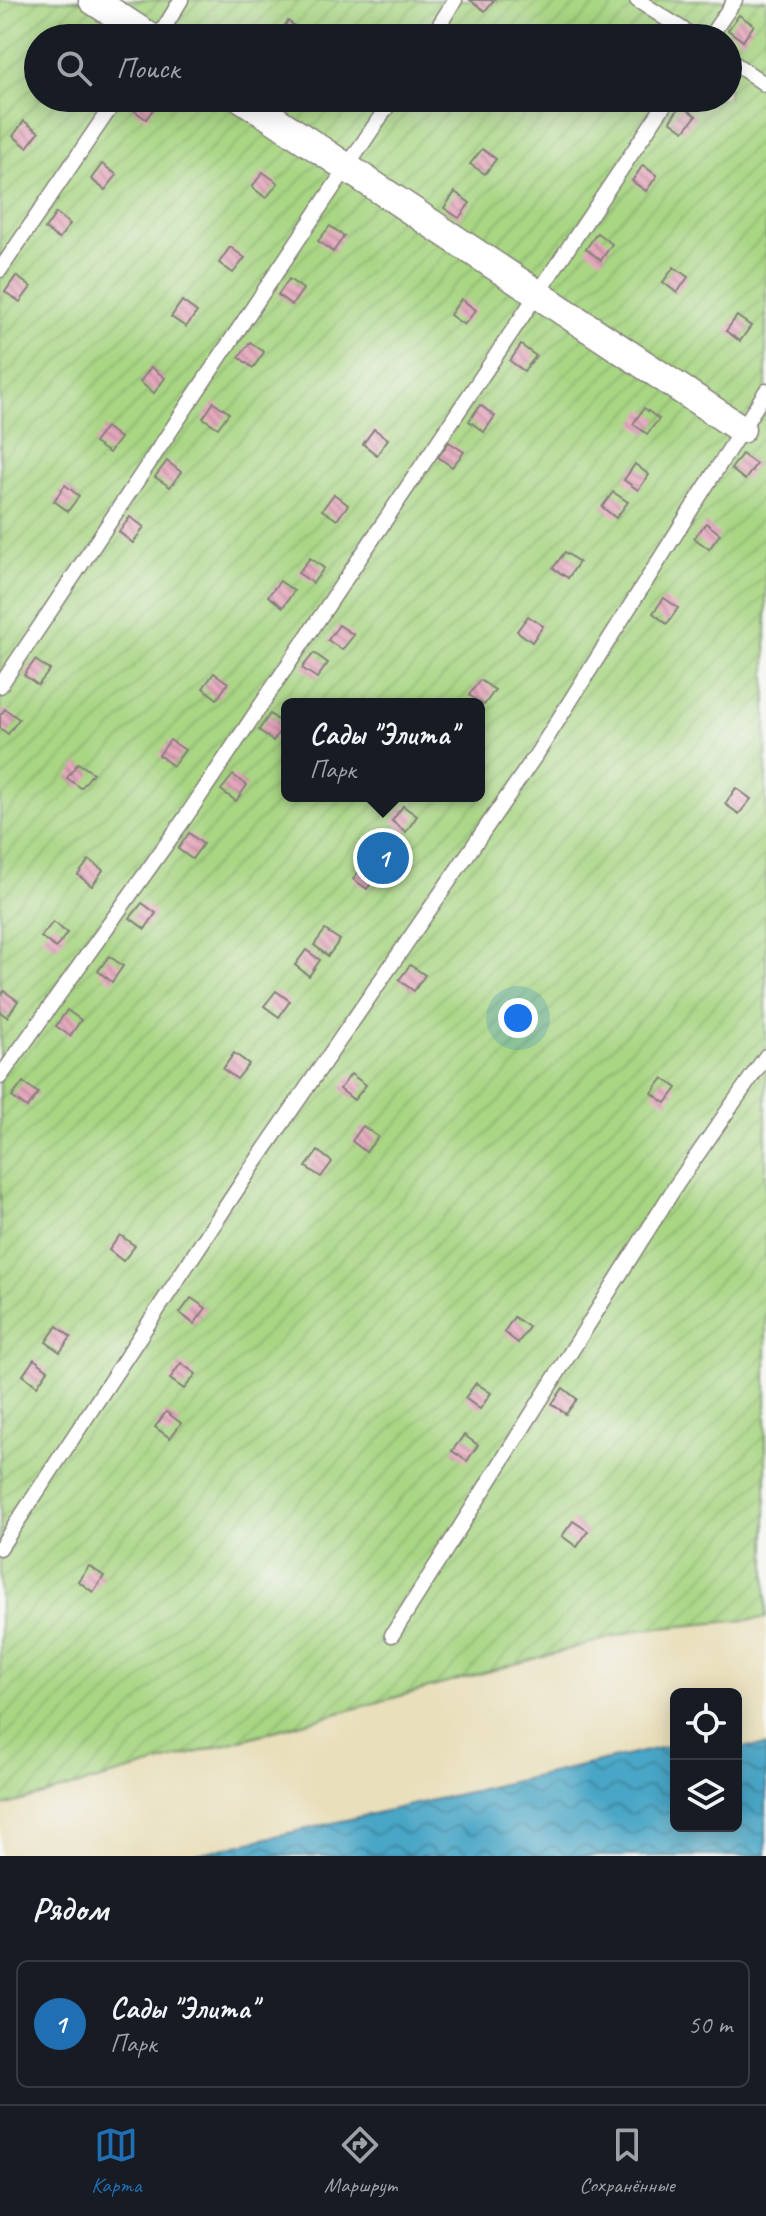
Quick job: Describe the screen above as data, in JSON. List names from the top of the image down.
{
  "page": {
    "search": "Поиск",
    "popup": ["Сады \"Элита\"", "Парк"],
    "pins": "1",
    "heading": "Рядом",
    "list": [
      {
        "mark": "1",
        "name": "Сады \"Элита\"",
        "note": "Парк",
        "value": "50 m"
      }
    ],
    "nav": ["Карта", "Маршрут", "Сохранённые"]
  }
}
